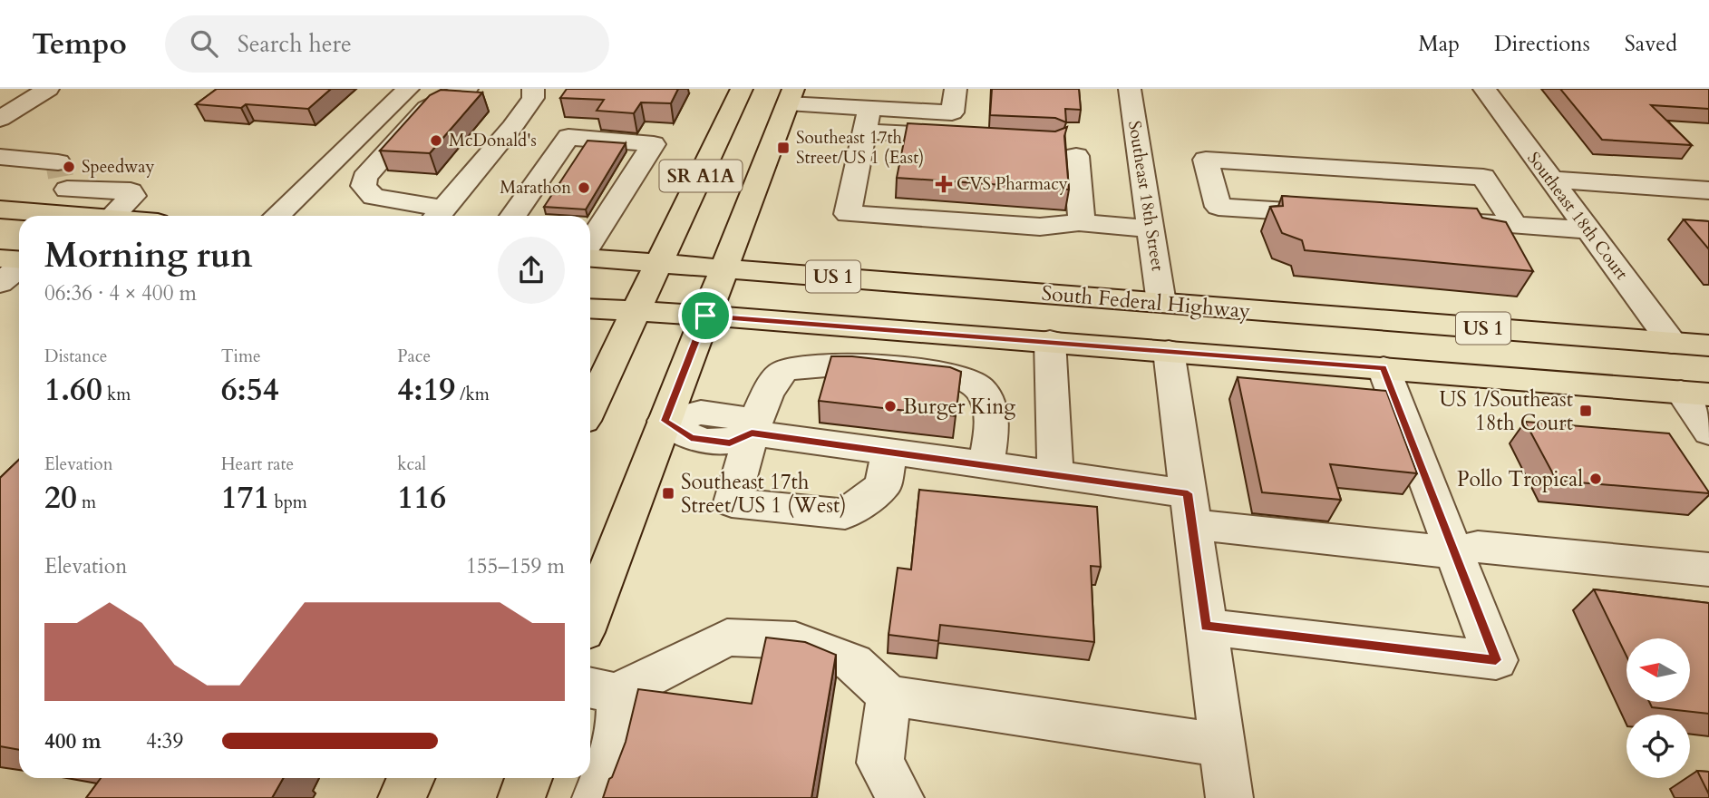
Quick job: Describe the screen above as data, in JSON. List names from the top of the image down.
{
  "streets": {
    "main road": ["SR A1A", "US 1", "South Federal Highway"],
    "street": ["Southeast 18th Street", "Southeast 18th Court"]
  },
  "crossings": [
    ["SR A1A", "US 1"],
    ["SR A1A", "South Federal Highway"],
    ["Southeast 18th Street", "South Federal Highway"],
    ["Southeast 18th Court", "South Federal Highway"]
  ],
  "places": {
    "other": [
      "McDonald's",
      "Speedway",
      "Marathon",
      "Burger King",
      "Pollo Tropical"
    ],
    "transit": ["Southeast 17th Street/US 1 (East)", "US 1/Southeast 18th Court", "Southeast 17th Street/US 1 (West)"],
    "health": ["CVS Pharmacy"]
  },
  "north": "left",
  "page": {
    "header": "Tempo",
    "search": "Search here",
    "nav": ["Map", "Directions", "Saved"],
    "heading": ["Morning run", "06:36 · 4 × 400 m"],
    "stats": [
      ["Distance", "1.60 km"],
      ["Time", "6:54"],
      ["Pace", "4:19 /km"],
      ["Elevation", "20 m"],
      ["Heart rate", "171 bpm"],
      ["kcal", "116"]
    ],
    "chart": ["Elevation", "155–159 m"],
    "list": [
      {
        "name": "400 m",
        "note": "4:39"
      }
    ]
  }
}
